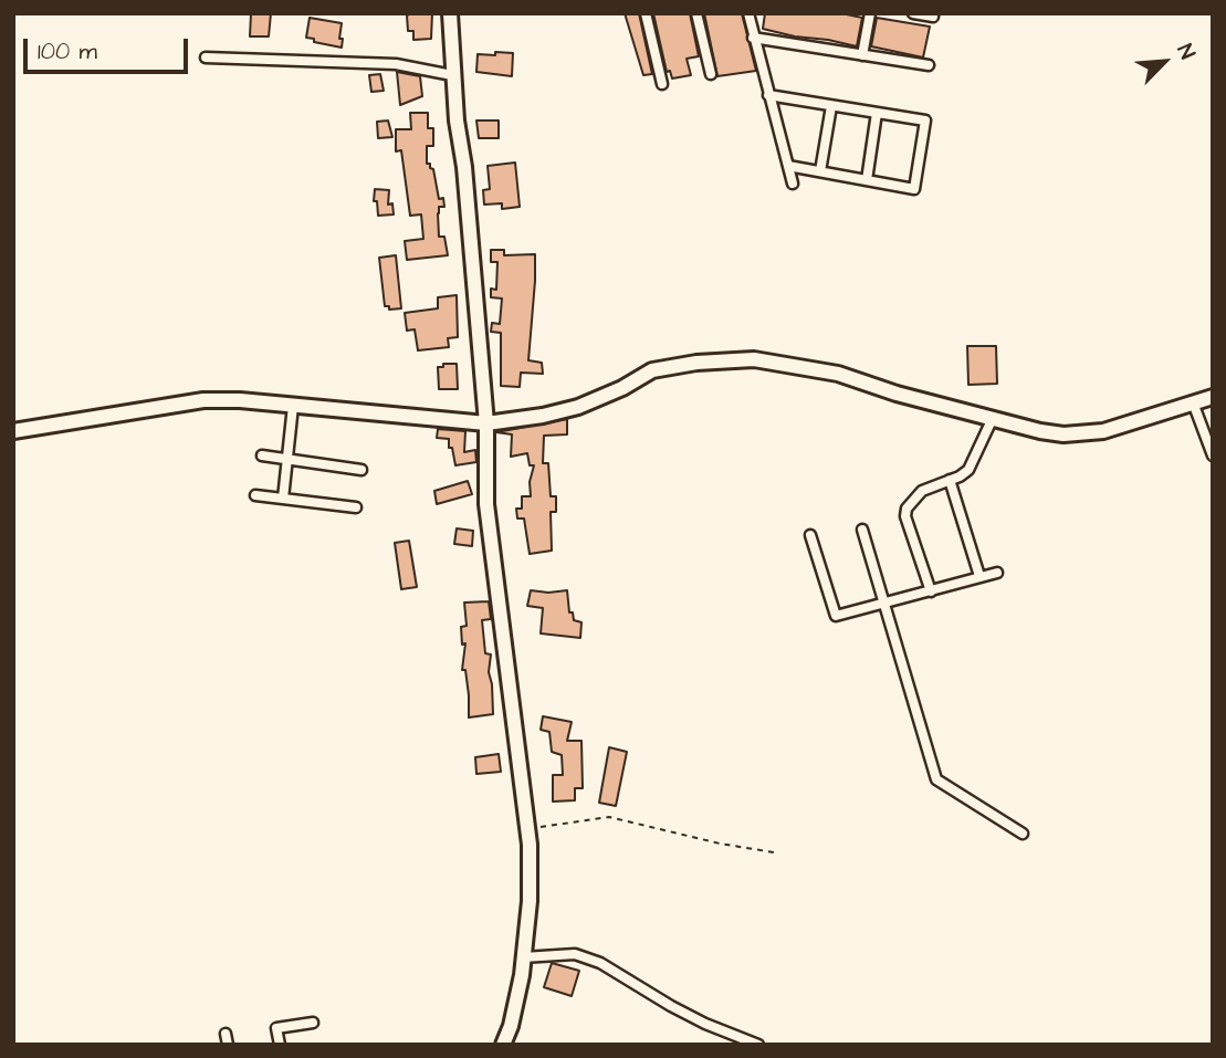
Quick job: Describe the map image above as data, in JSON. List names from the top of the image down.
{
  "scale_bar": "100 m",
  "north": "top right"
}
